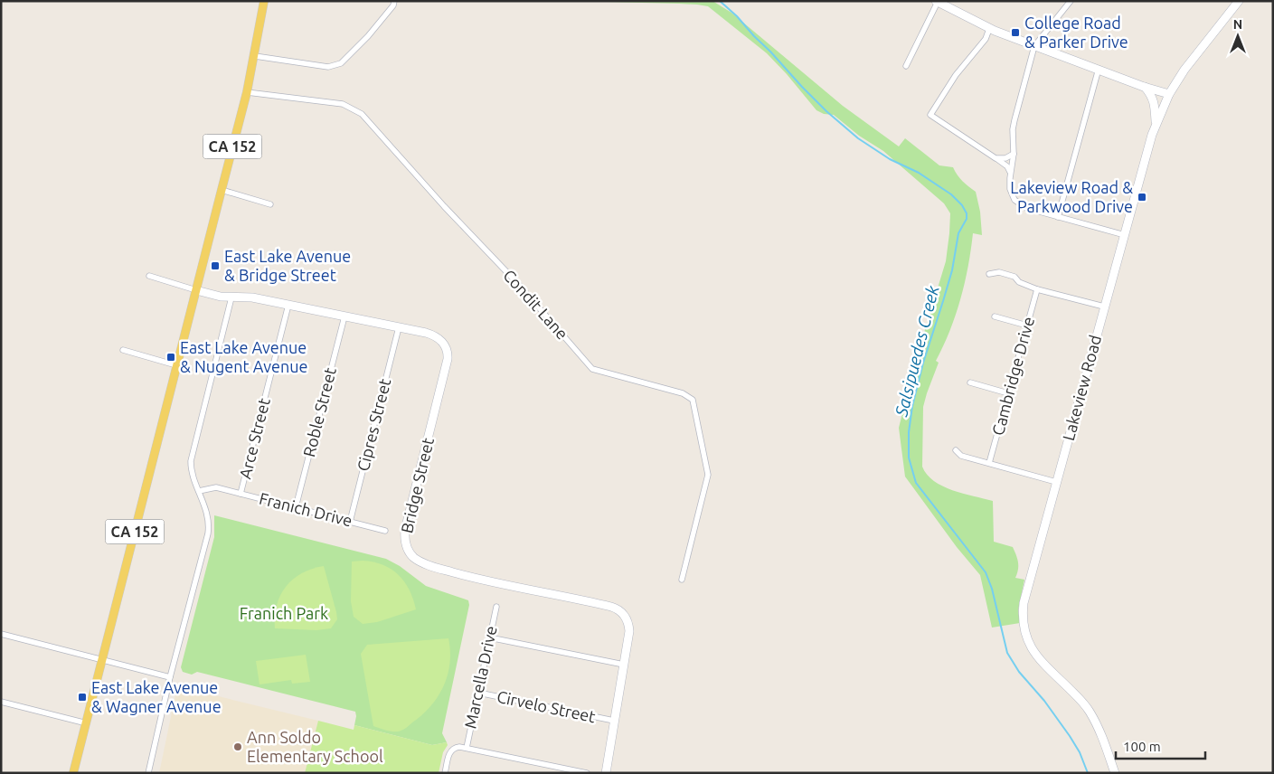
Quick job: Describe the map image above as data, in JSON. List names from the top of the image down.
{
  "streets": {
    "main road": ["CA 152"],
    "street": [
      "Condit Lane",
      "Cambridge Drive",
      "Lakeview Road",
      "Roble Street",
      "Cipres Street",
      "Arce Street",
      "Bridge Street",
      "Franich Drive",
      "Marcella Drive",
      "Cirvelo Street"
    ]
  },
  "crossings": [
    ["CA 152", "Condit Lane"],
    ["CA 152", "Bridge Street"],
    ["Roble Street", "Bridge Street"],
    ["Roble Street", "Franich Drive"],
    ["Cipres Street", "Bridge Street"],
    ["Cipres Street", "Franich Drive"],
    ["Arce Street", "Bridge Street"],
    ["Arce Street", "Franich Drive"],
    ["Bridge Street", "Cirvelo Street"],
    ["Marcella Drive", "Cirvelo Street"]
  ],
  "water": ["Salsipuedes Creek"],
  "parks": ["Franich Park"],
  "places": {
    "transit": [
      "College Road & Parker Drive",
      "Lakeview Road & Parkwood Drive",
      "East Lake Avenue & Bridge Street",
      "East Lake Avenue & Nugent Avenue",
      "East Lake Avenue & Wagner Avenue"
    ],
    "other": ["Ann Soldo Elementary School"]
  },
  "scale_bar": "100 m",
  "north": "top"
}
